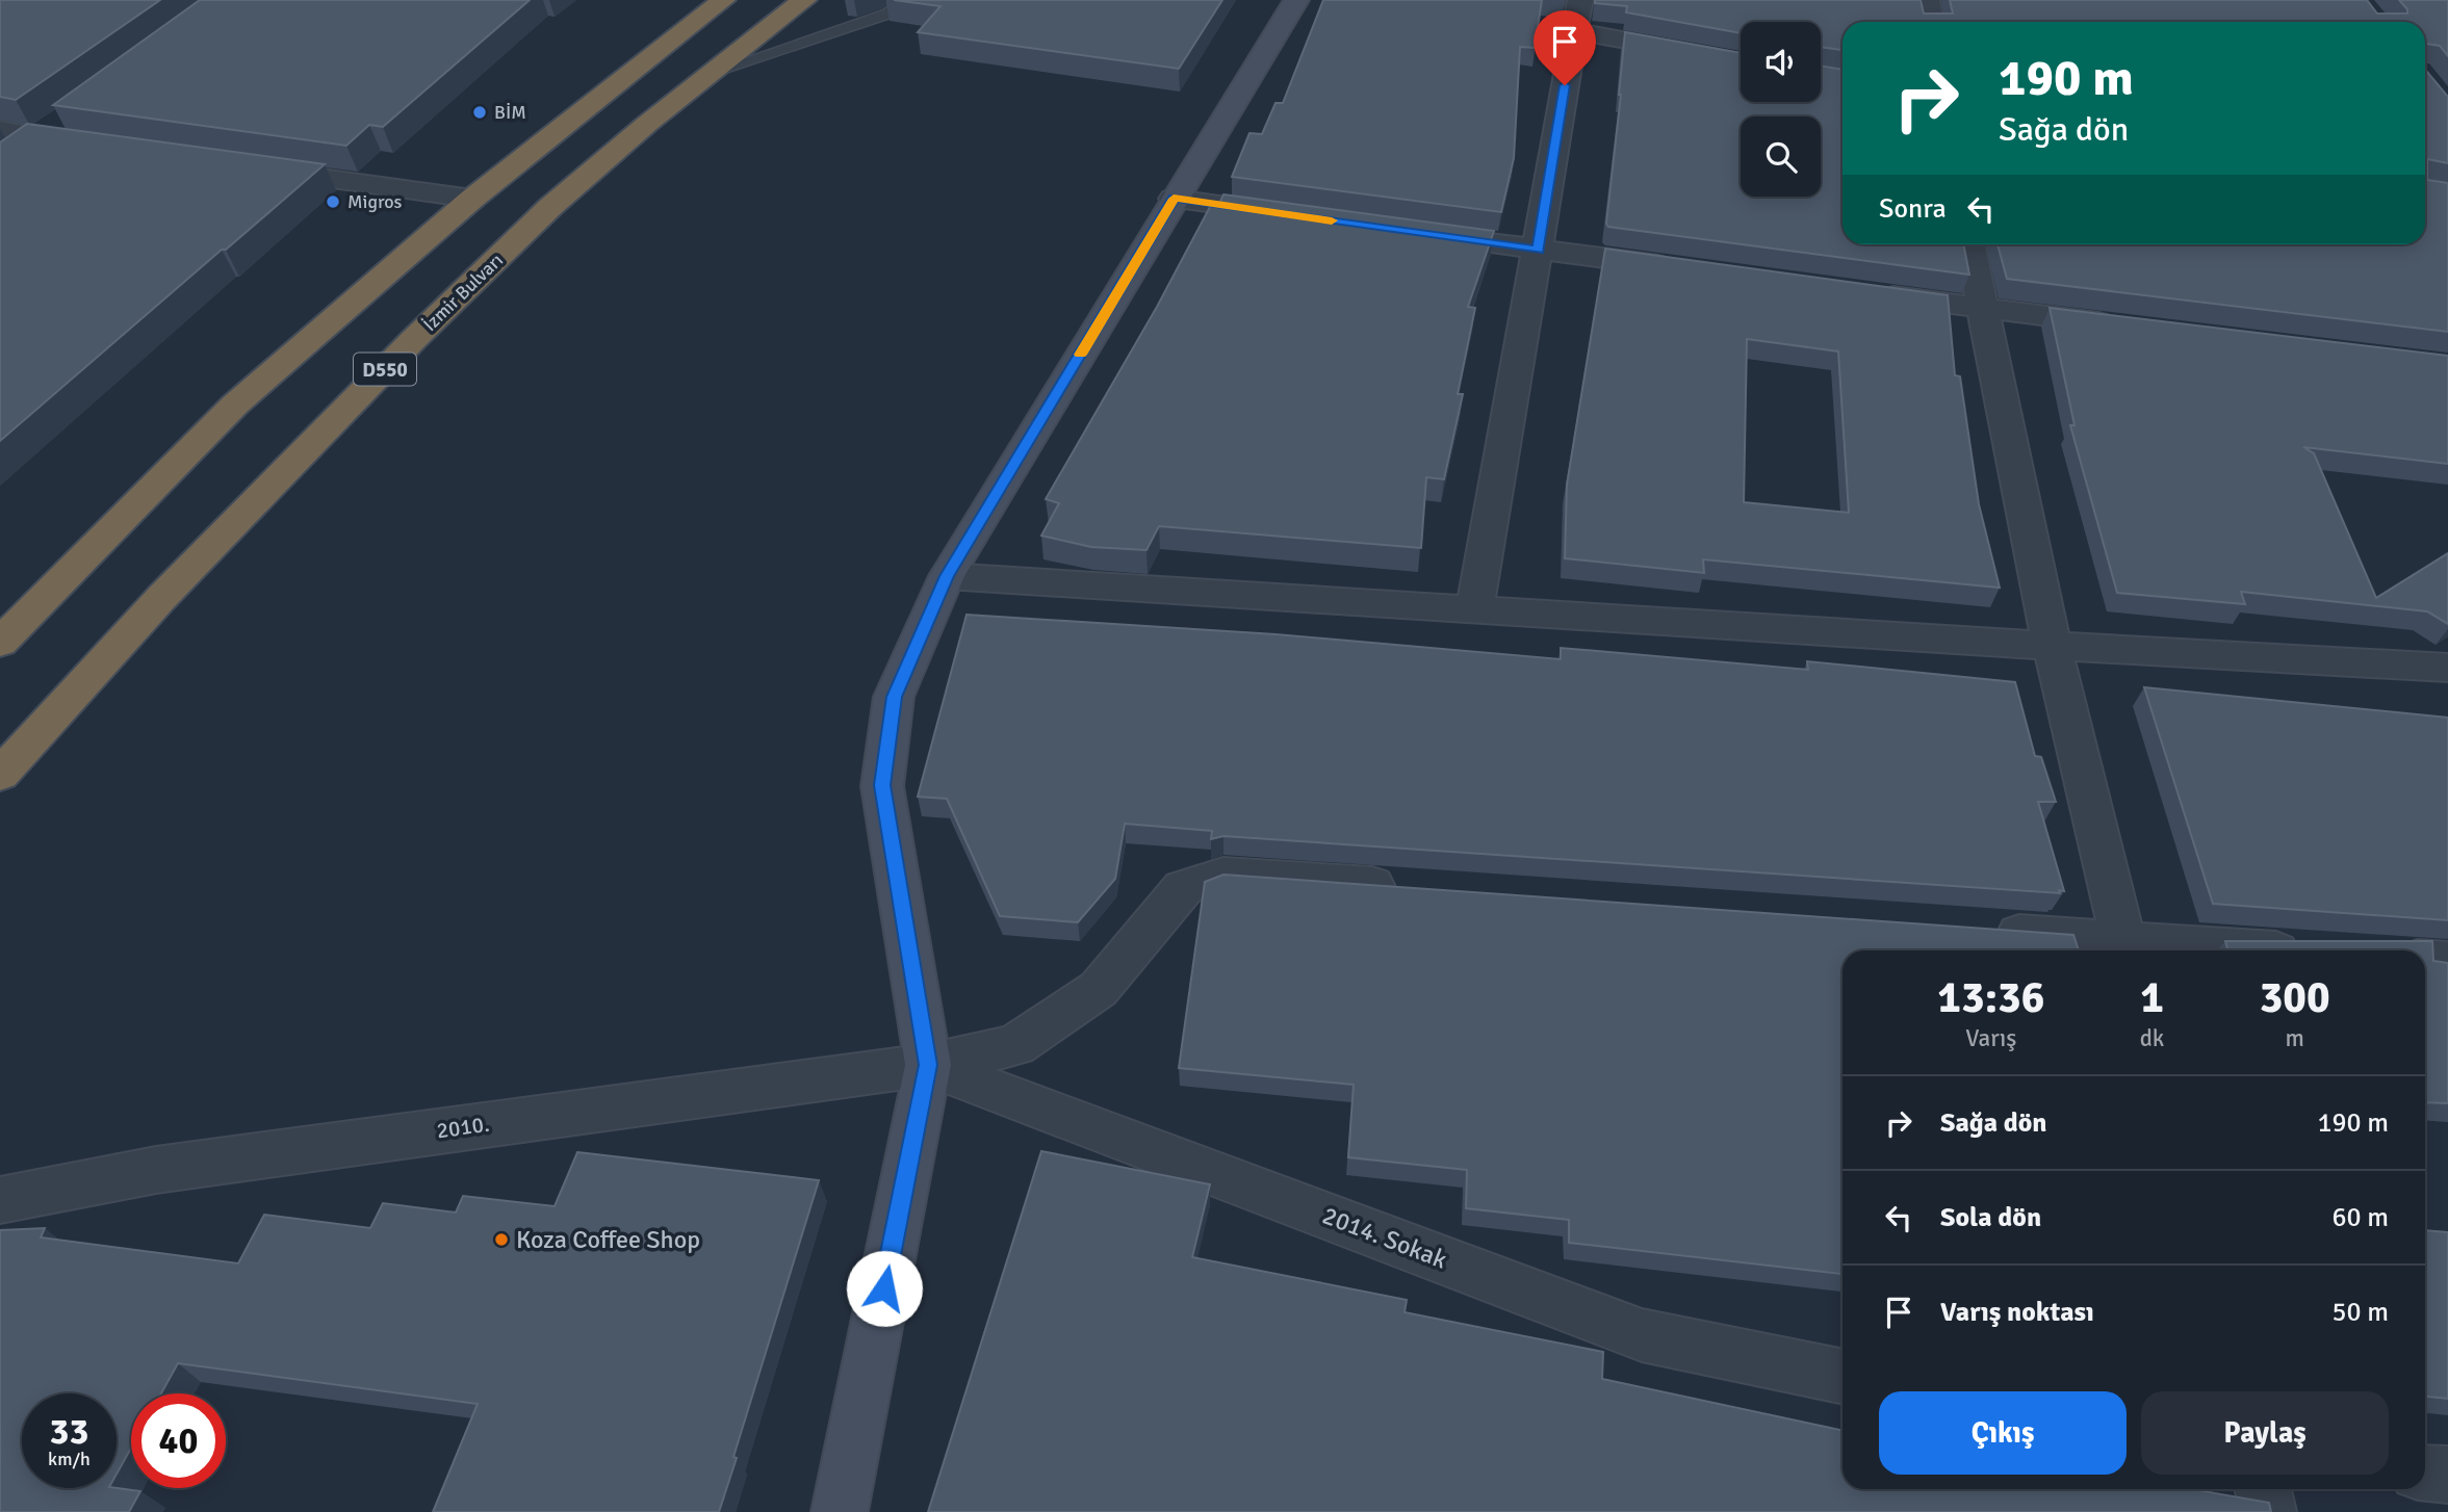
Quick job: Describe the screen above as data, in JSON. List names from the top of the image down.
{
  "streets": {
    "highway": ["İzmir Bulvarı", "D550"],
    "street": ["2010.", "2014. Sokak"]
  },
  "crossings": [
    ["2010.", "2014. Sokak"]
  ],
  "places": ["BİM", "Migros", "Koza Coffee Shop"],
  "page": {
    "turn": ["190 m", "Sağa dön"],
    "then": "Sonra",
    "eta": [
      "13:36",
      "Varış",
      "1",
      "dk",
      "300",
      "m"
    ],
    "list": [
      {
        "name": "Sağa dön",
        "value": "190 m"
      },
      {
        "name": "Sola dön",
        "value": "60 m"
      },
      {
        "name": "Varış noktası",
        "value": "50 m"
      }
    ],
    "buttons": ["Çıkış", "Paylaş"],
    "speed": "33 km/h",
    "limit": "40"
  }
}
